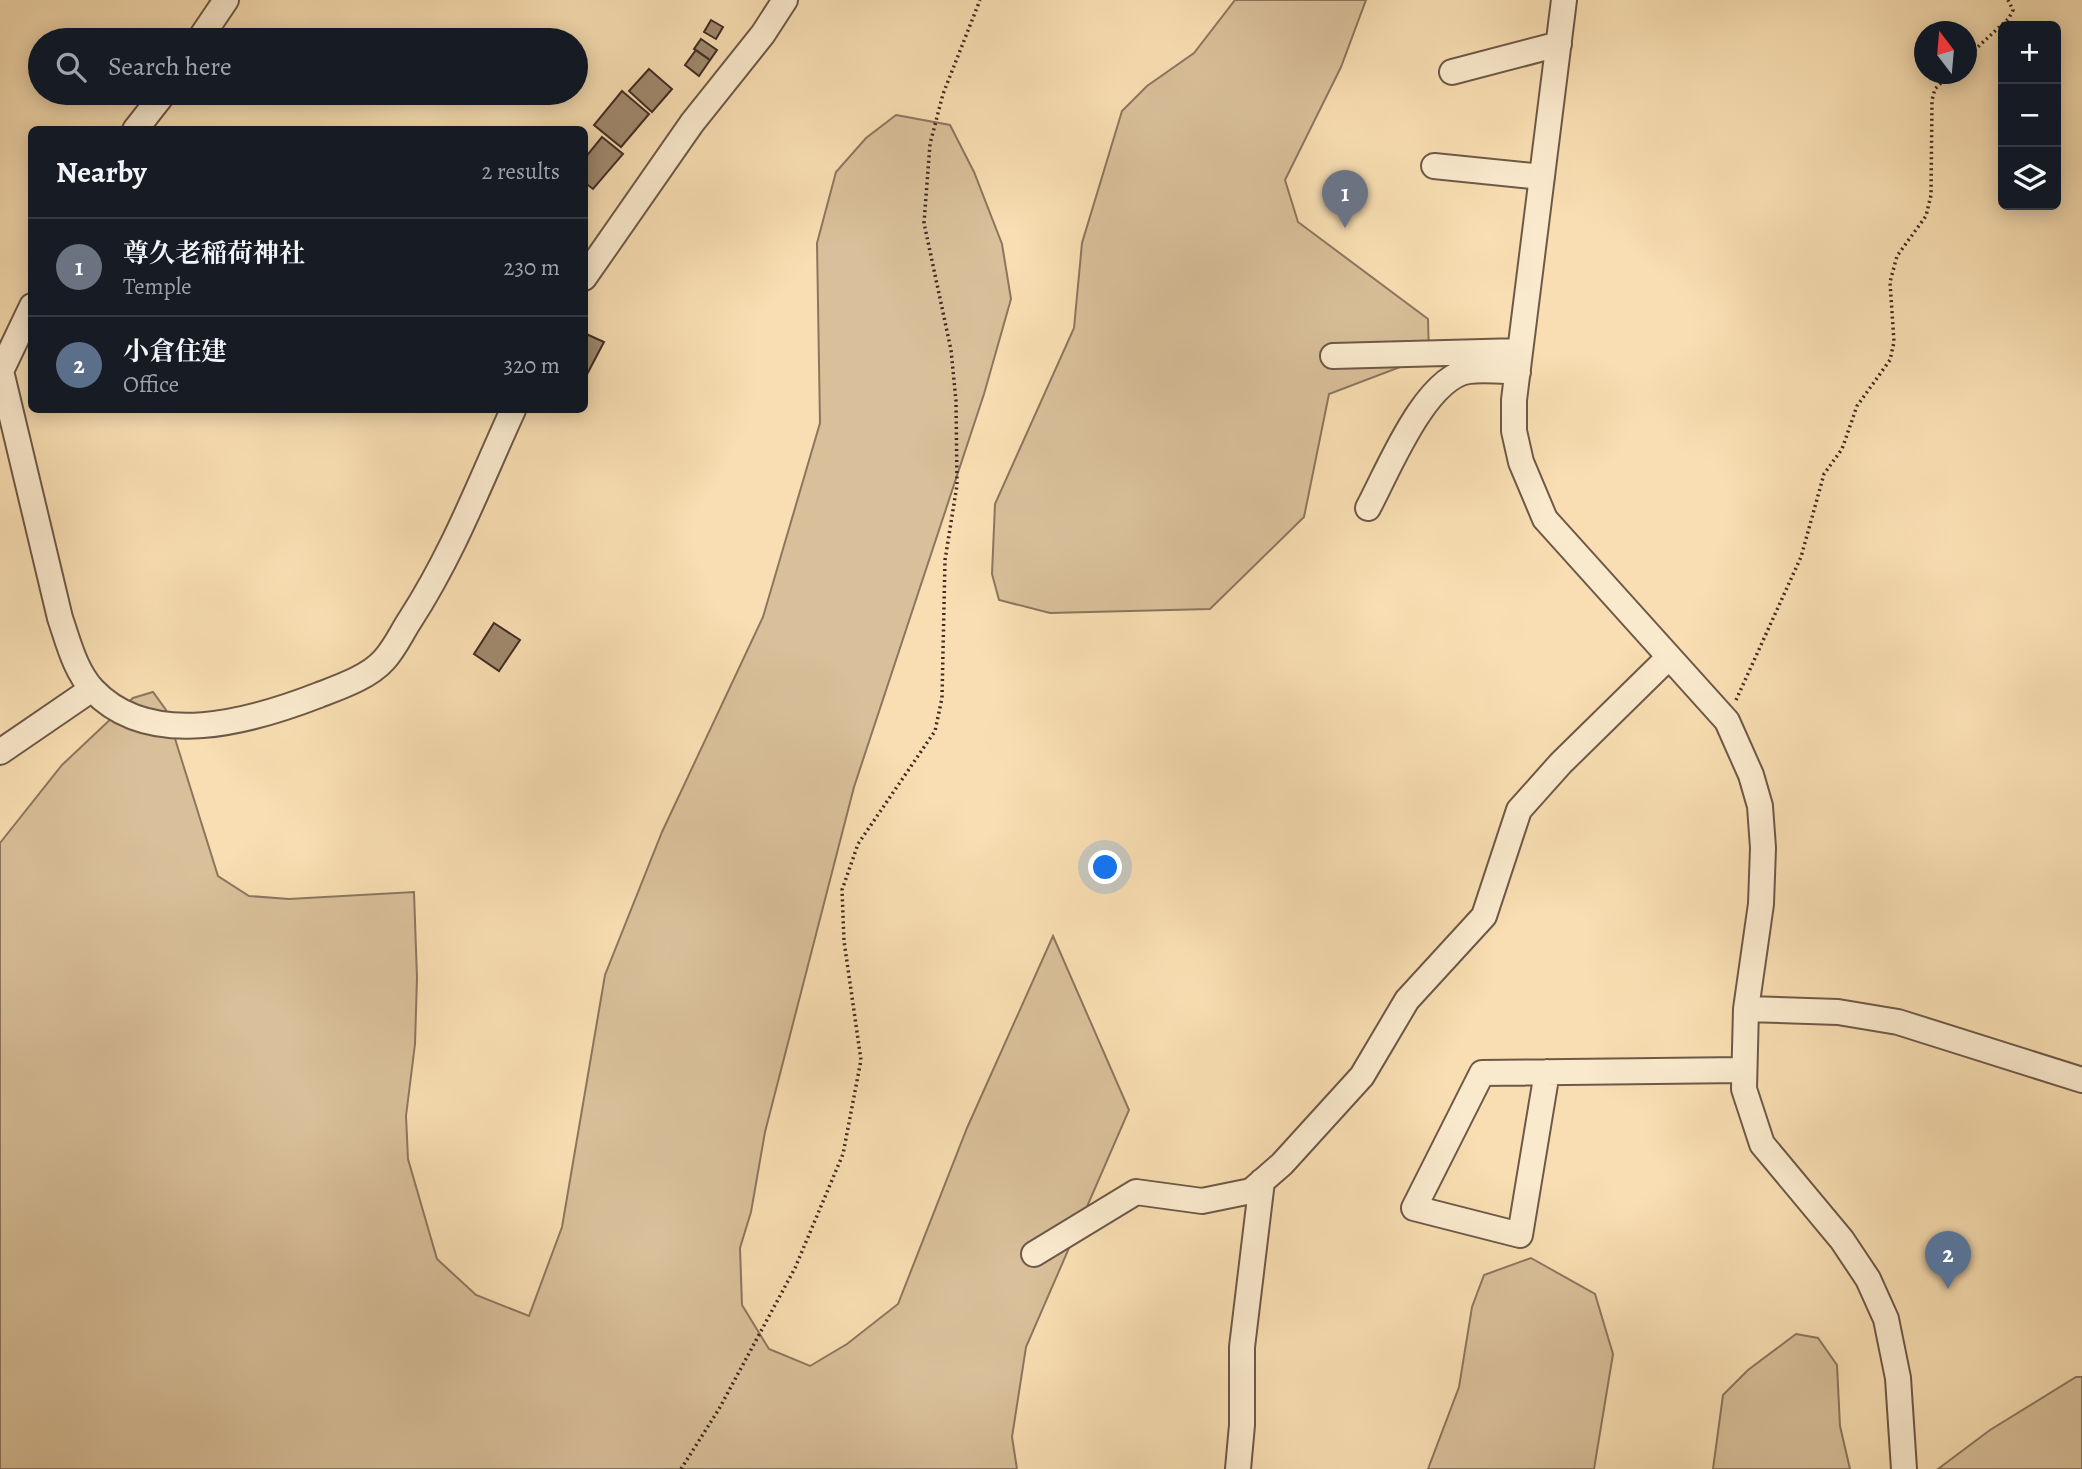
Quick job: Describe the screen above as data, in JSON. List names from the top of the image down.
{
  "north": "top",
  "page": {
    "map_buttons": ["+", "−"],
    "search": "Search here",
    "heading": ["Nearby", "2 results"],
    "pins": ["1", "2"],
    "list": [
      {
        "mark": "1",
        "name": "尊久老稲荷神社",
        "note": "Temple",
        "value": "230 m"
      },
      {
        "mark": "2",
        "name": "小倉住建",
        "note": "Office",
        "value": "320 m"
      }
    ]
  }
}
